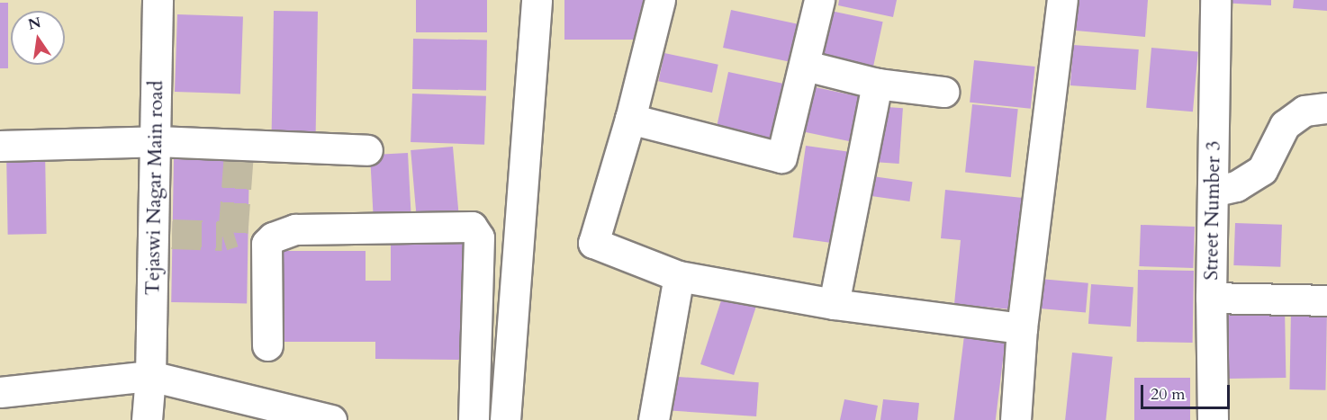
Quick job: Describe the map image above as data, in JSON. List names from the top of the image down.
{
  "streets": {
    "street": ["Tejaswi Nagar Main road", "Street Number 3"]
  },
  "scale_bar": "20 m",
  "north": "top"
}
